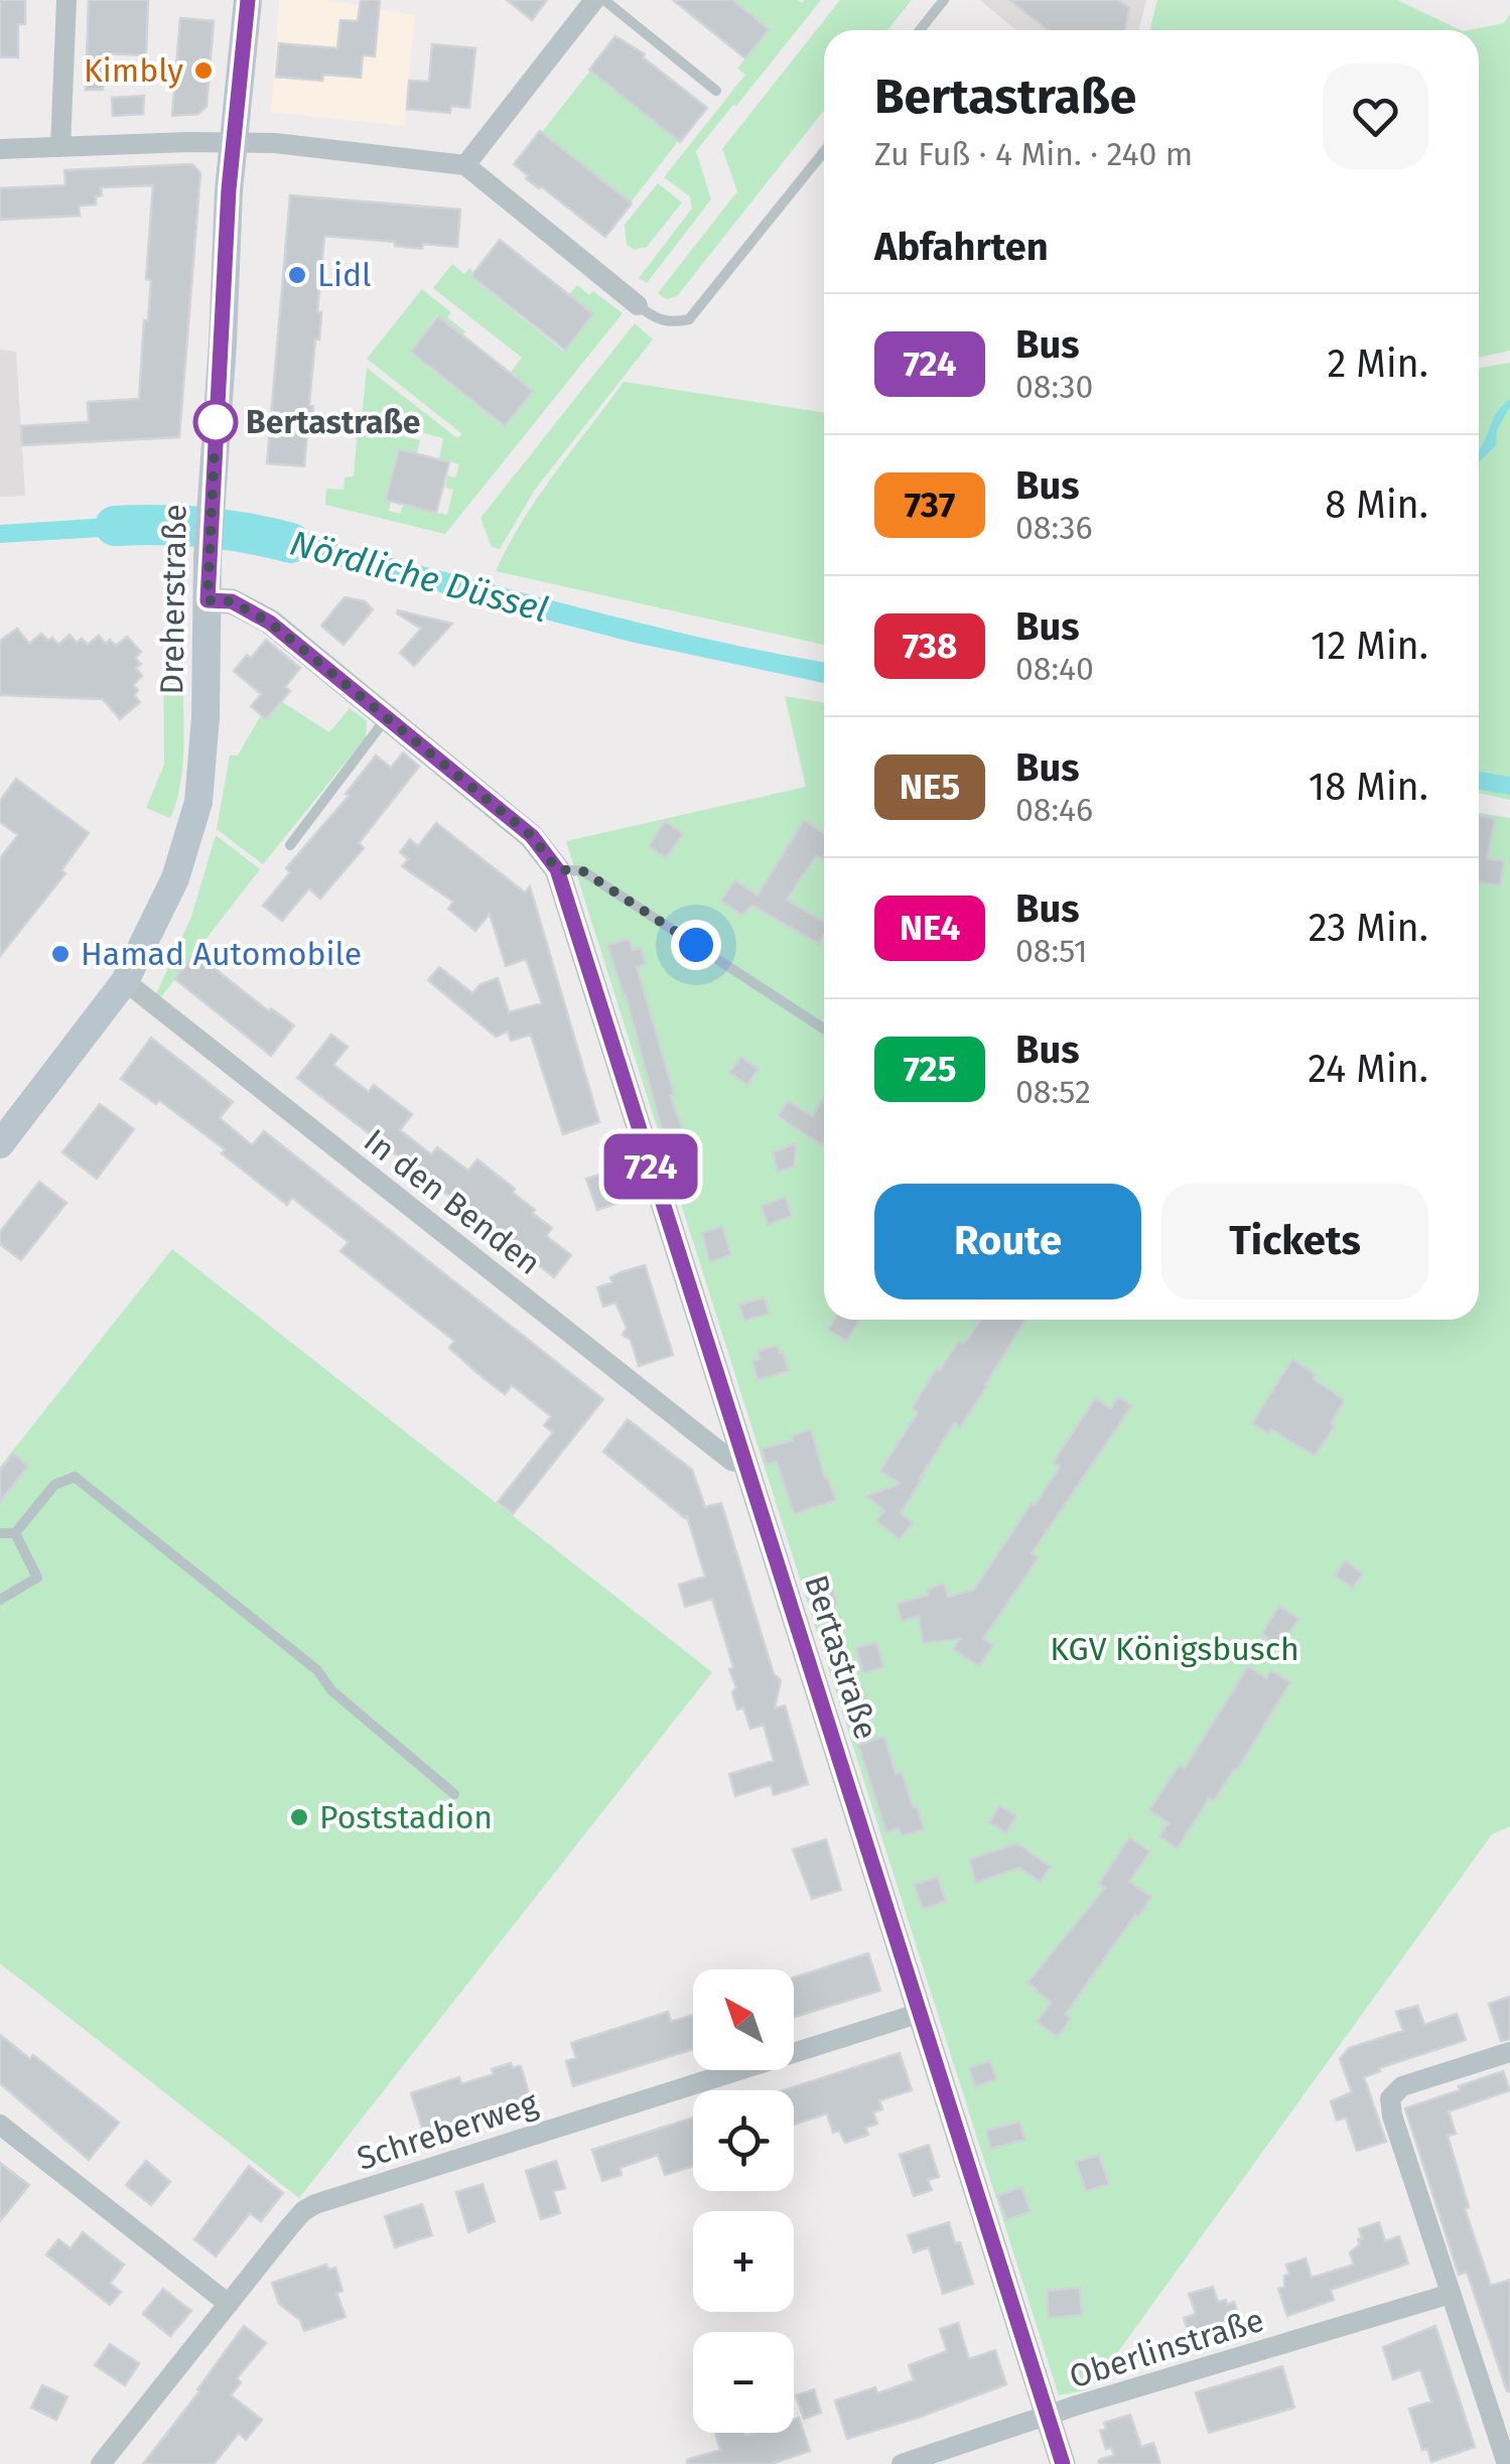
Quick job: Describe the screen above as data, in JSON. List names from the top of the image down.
{
  "streets": {
    "main road": ["Dreherstraße"],
    "street": [
      "In den Benden",
      "Bertastraße",
      "Schreberweg",
      "Oberlinstraße"
    ]
  },
  "crossings": [
    ["Dreherstraße", "In den Benden"],
    ["Dreherstraße", "Bertastraße"],
    ["In den Benden", "Bertastraße"],
    ["Bertastraße", "Schreberweg"],
    ["Bertastraße", "Oberlinstraße"]
  ],
  "water": ["Nördliche Düssel"],
  "parks": ["KGV Königsbusch"],
  "places": [
    "Kimbly",
    "Lidl",
    "Bertastraße",
    "Hamad Automobile",
    "Poststadion"
  ],
  "lines": ["bus line 724"],
  "north": "top left",
  "page": {
    "on_map": "724",
    "heading": [
      ["Bertastraße", "Zu Fuß · 4 Min. · 240 m"],
      "Abfahrten"
    ],
    "list": [
      {
        "mark": "724",
        "name": "Bus",
        "note": "08:30",
        "value": "2 Min."
      },
      {
        "mark": "737",
        "name": "Bus",
        "note": "08:36",
        "value": "8 Min."
      },
      {
        "mark": "738",
        "name": "Bus",
        "note": "08:40",
        "value": "12 Min."
      },
      {
        "mark": "NE5",
        "name": "Bus",
        "note": "08:46",
        "value": "18 Min."
      },
      {
        "mark": "NE4",
        "name": "Bus",
        "note": "08:51",
        "value": "23 Min."
      },
      {
        "mark": "725",
        "name": "Bus",
        "note": "08:52",
        "value": "24 Min."
      }
    ],
    "buttons": ["Route", "Tickets"],
    "map_buttons": ["+", "−"]
  }
}
